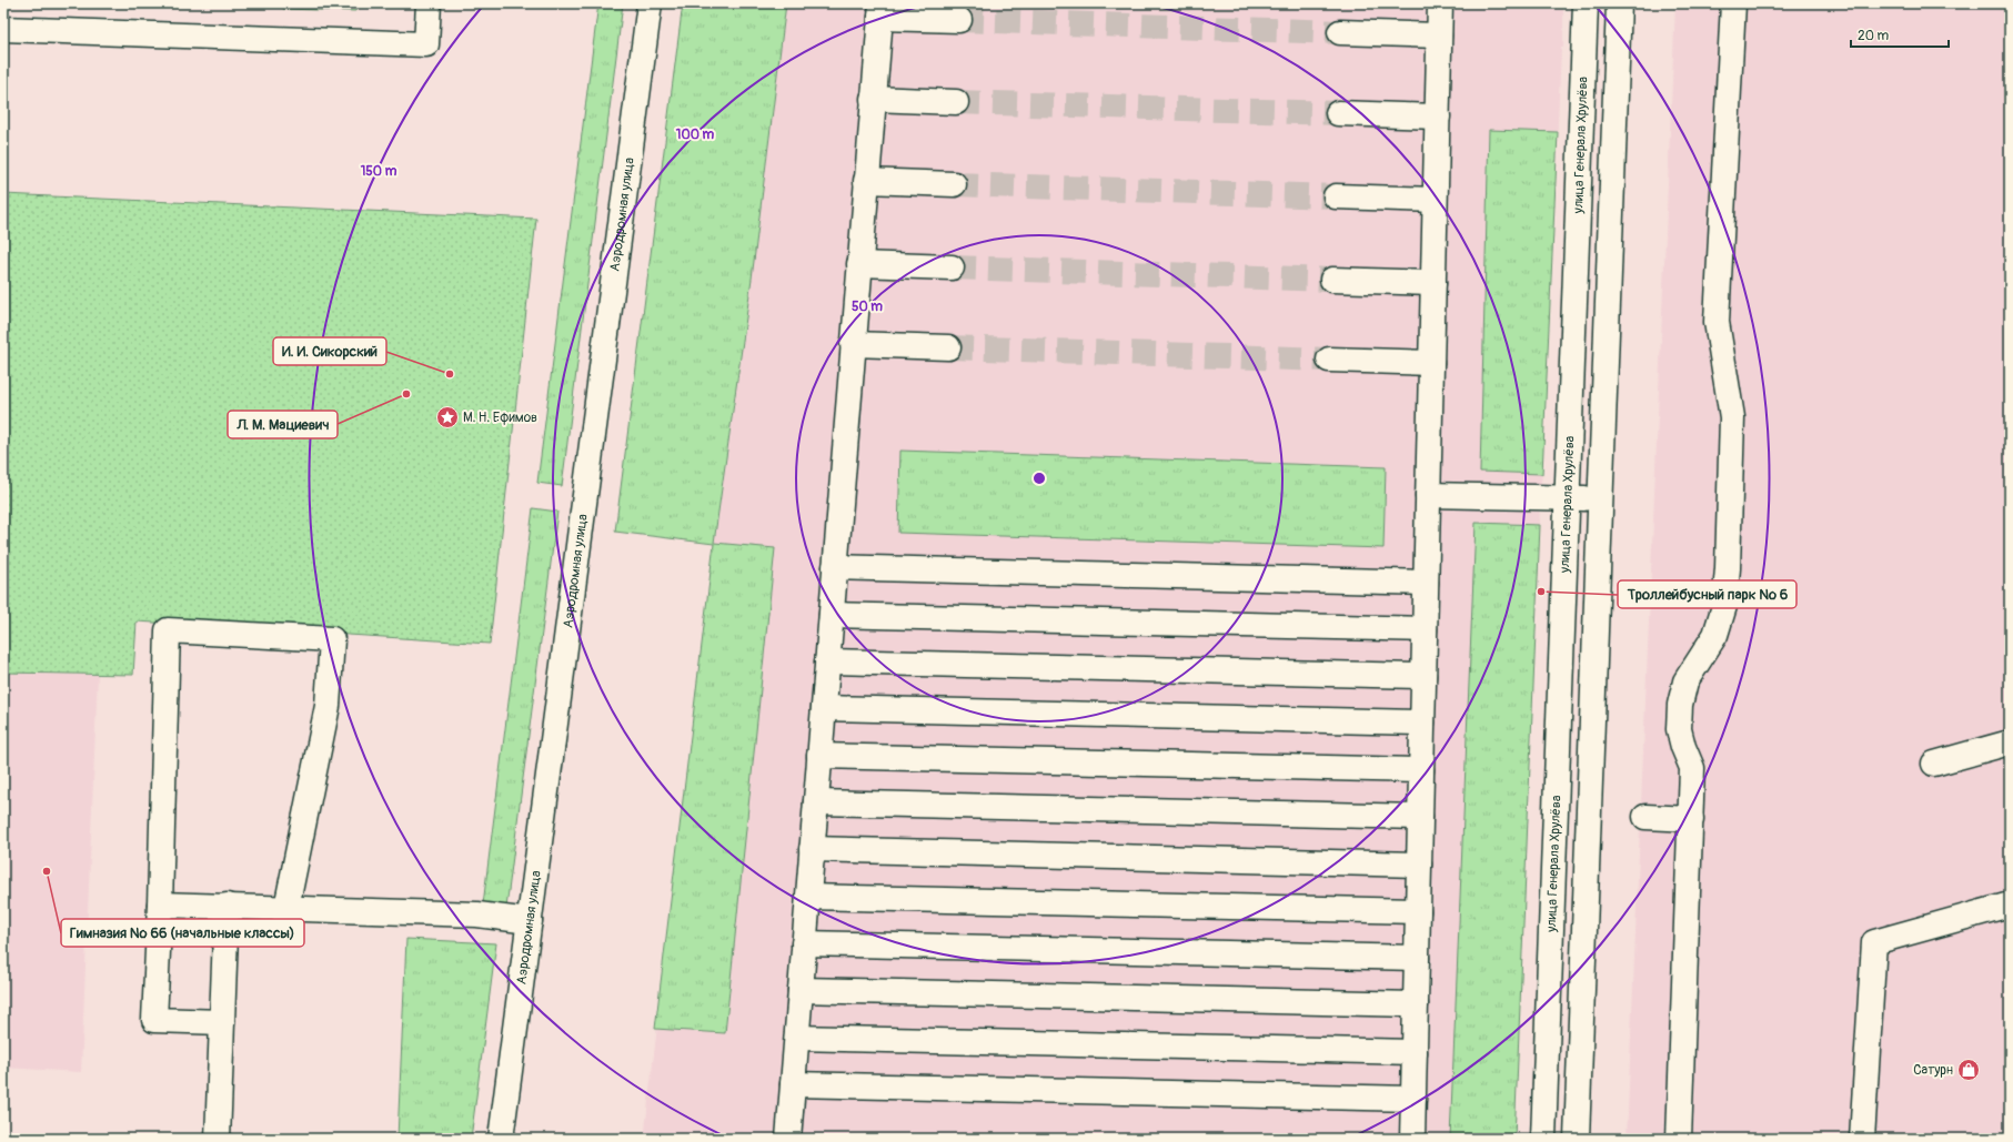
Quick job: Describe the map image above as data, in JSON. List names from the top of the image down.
{
  "streets": {
    "street": ["улица Генерала Хрулёва", "Аэродромная улица"]
  },
  "places": {
    "other": [
      "И. И. Сикорский",
      "Л. М. Мациевич",
      "Троллейбусный парк № 6",
      "Гимназия № 66 (начальные классы)"
    ],
    "place": ["М. Н. Ефимов"],
    "shop": ["Сатурн"]
  },
  "scale_bar": "20 m",
  "rings": ["100 m", "150 m", "50 m"]
}
